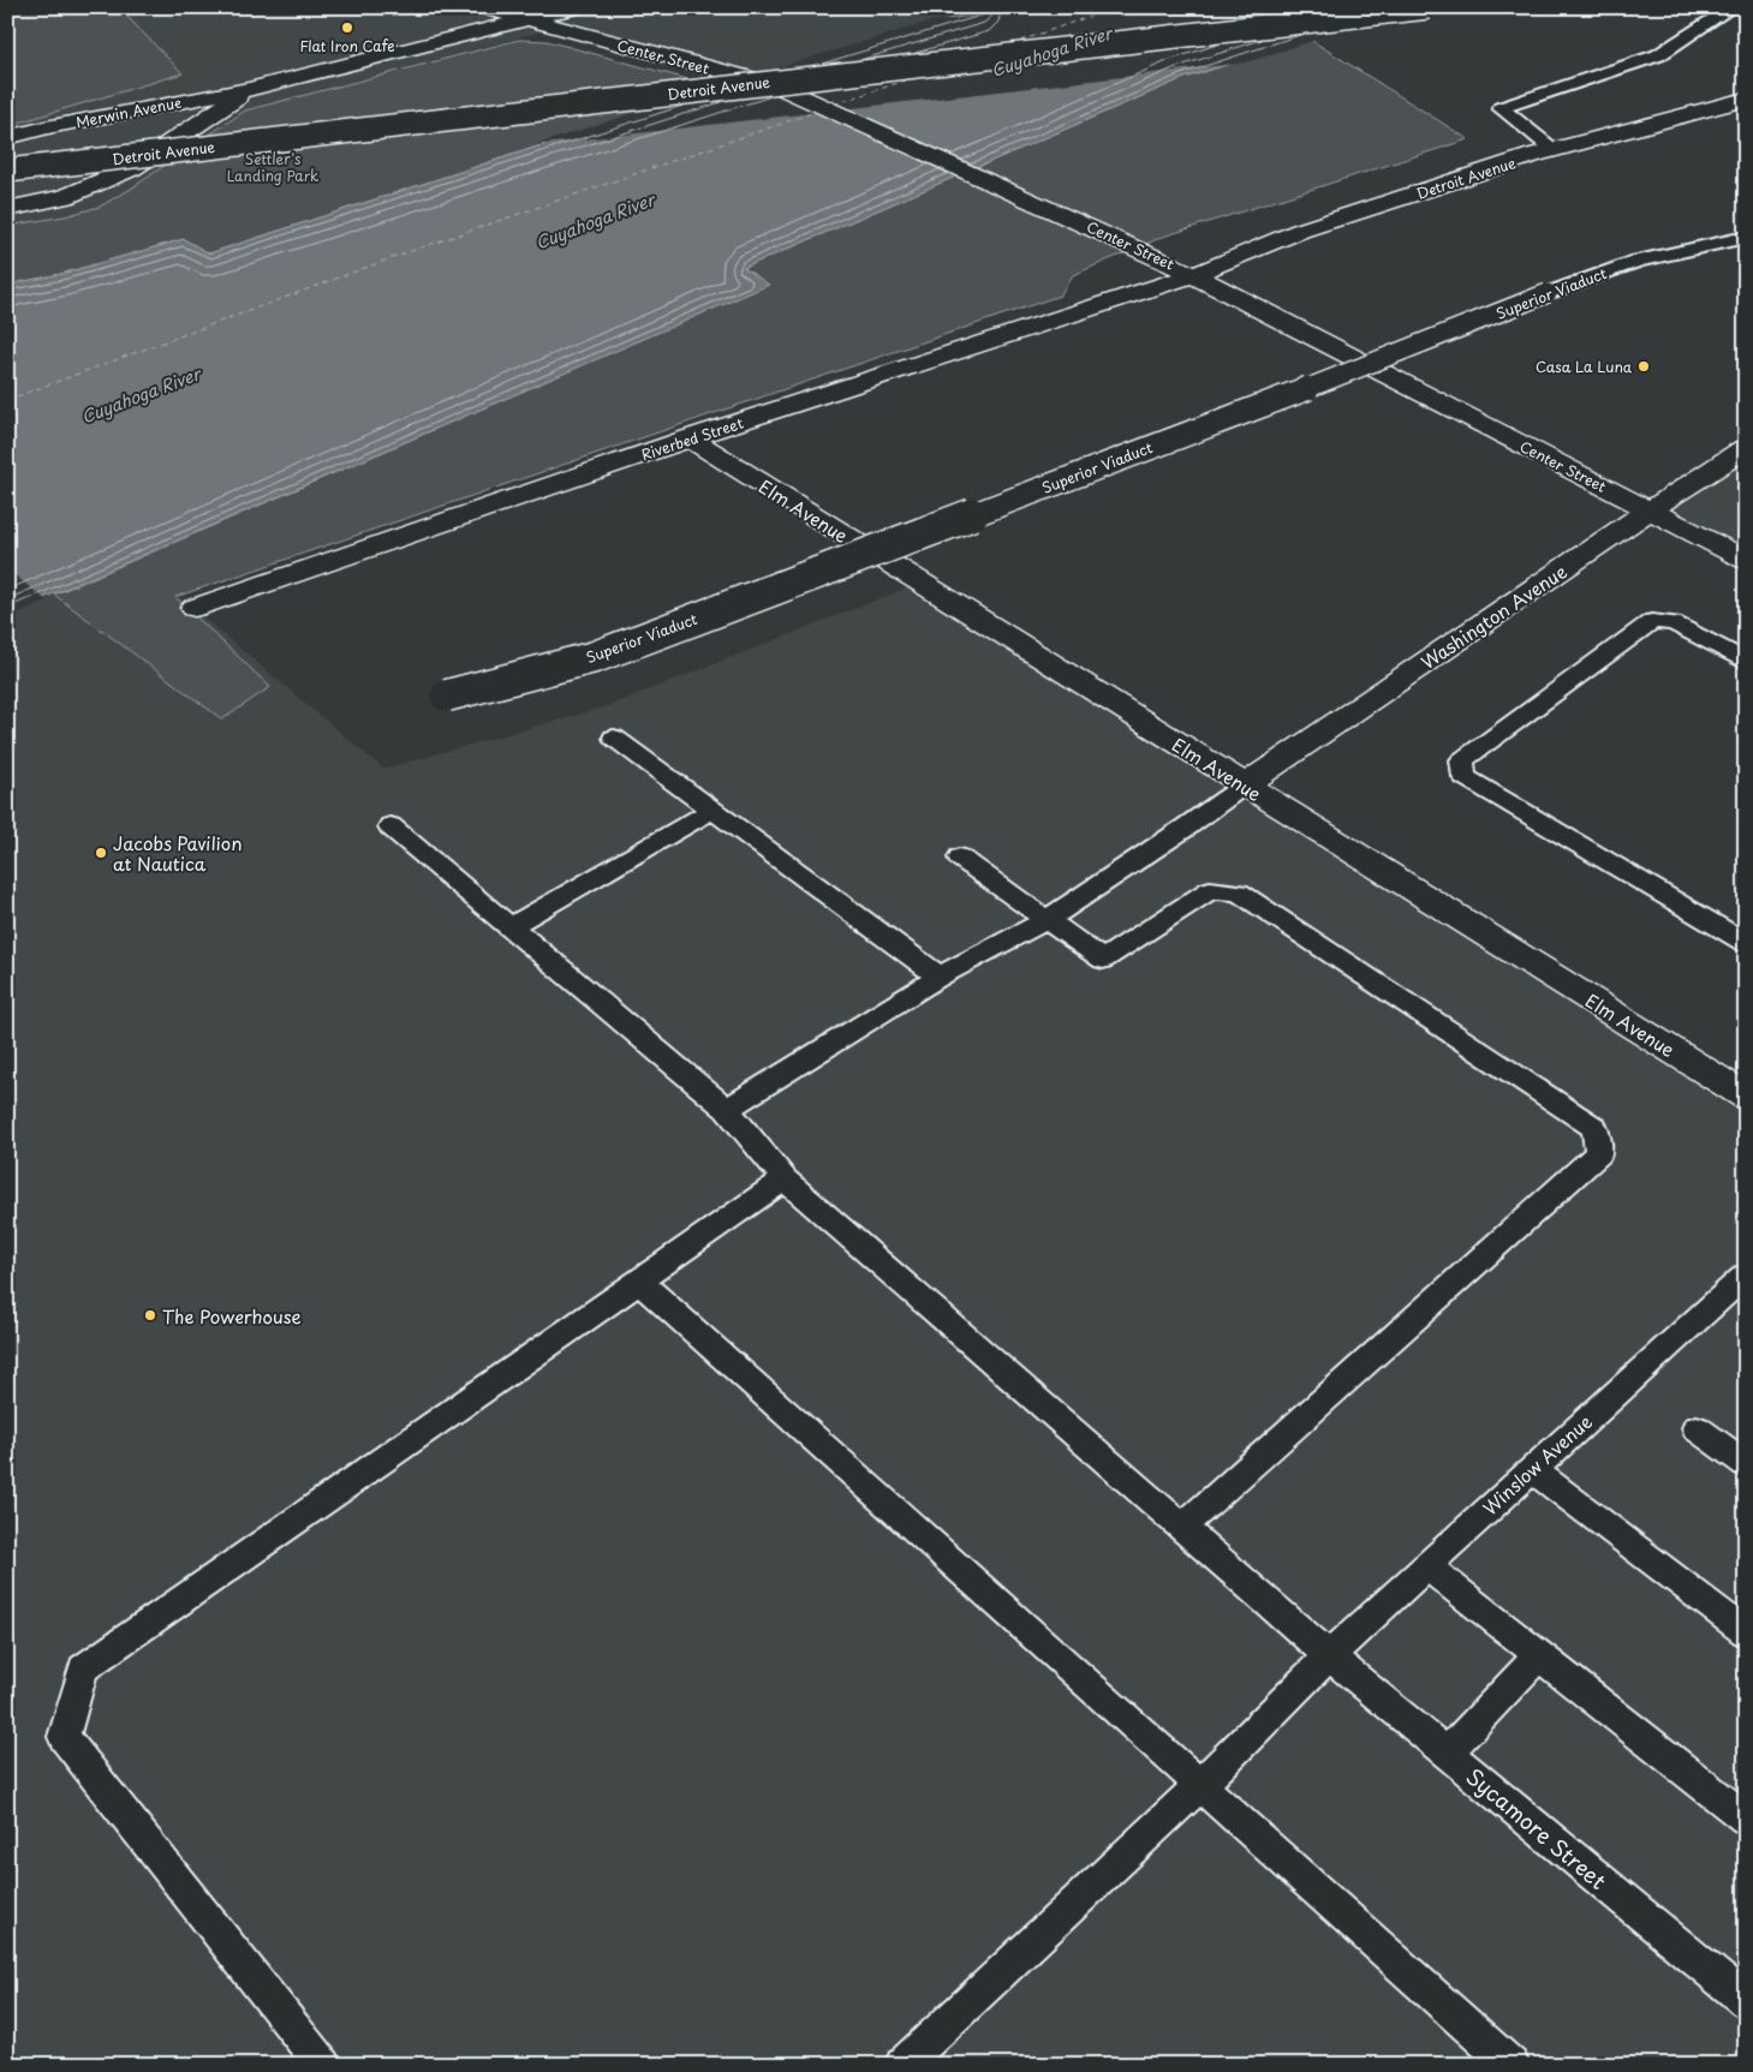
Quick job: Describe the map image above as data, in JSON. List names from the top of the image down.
{
  "streets": {
    "street": [
      "Center Street",
      "Detroit Avenue",
      "Merwin Avenue",
      "Superior Viaduct",
      "Riverbed Street",
      "Elm Avenue",
      "Washington Avenue"
    ],
    "lane": ["Winslow Avenue", "Sycamore Street"]
  },
  "crossings": [
    ["Center Street", "Detroit Avenue"],
    ["Center Street", "Merwin Avenue"],
    ["Center Street", "Riverbed Street"],
    ["Center Street", "Washington Avenue"],
    ["Detroit Avenue", "Riverbed Street"],
    ["Riverbed Street", "Elm Avenue"],
    ["Elm Avenue", "Washington Avenue"],
    ["Winslow Avenue", "Sycamore Street"]
  ],
  "water": ["Cuyahoga River"],
  "parks": ["Settler's Landing Park"],
  "places": [
    "Flat Iron Cafe",
    "Casa La Luna",
    "Jacobs Pavilion at Nautica",
    "The Powerhouse"
  ]
}
